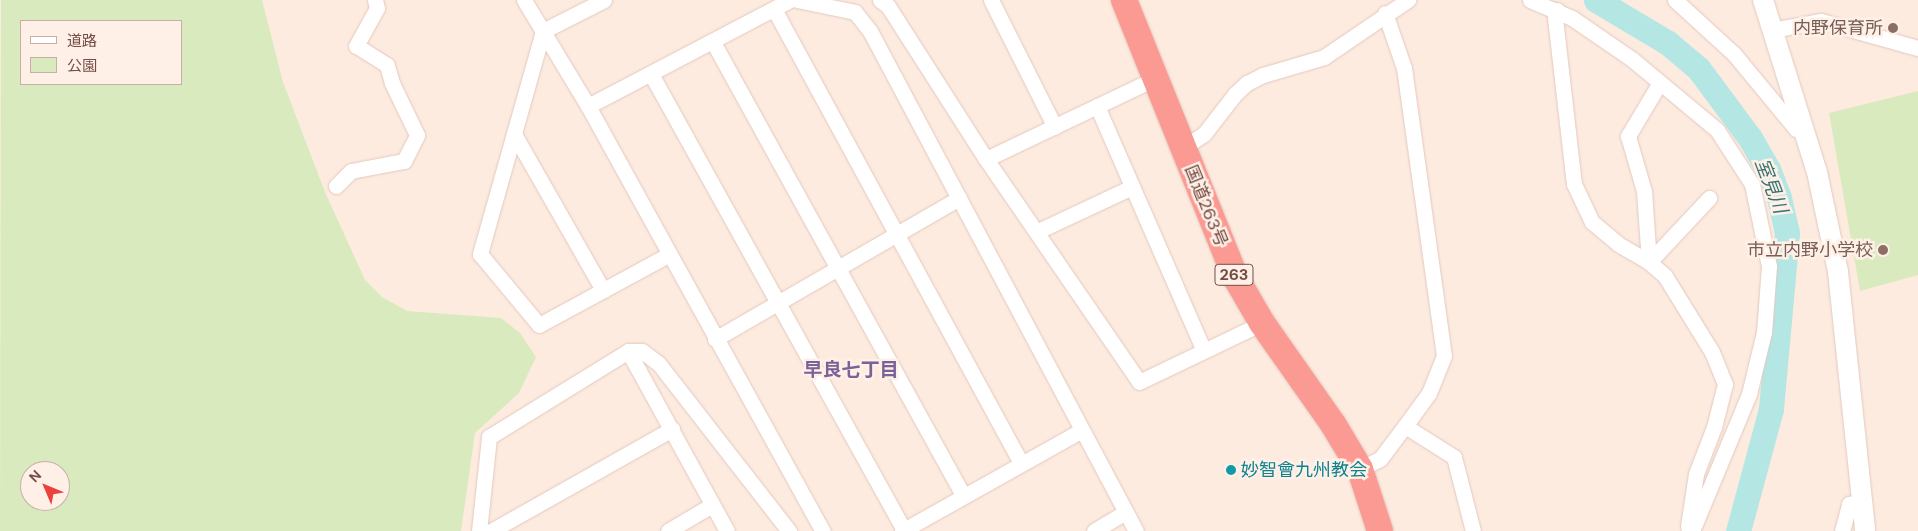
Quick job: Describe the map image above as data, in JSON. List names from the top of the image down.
{
  "streets": {
    "highway": ["国道263号", "263"]
  },
  "districts": ["早良七丁目"],
  "water": ["室見川"],
  "places": ["内野保育所", "市立内野小学校", "妙智會九州教会"],
  "legend": ["道路", "公園"],
  "north": "top left"
}
